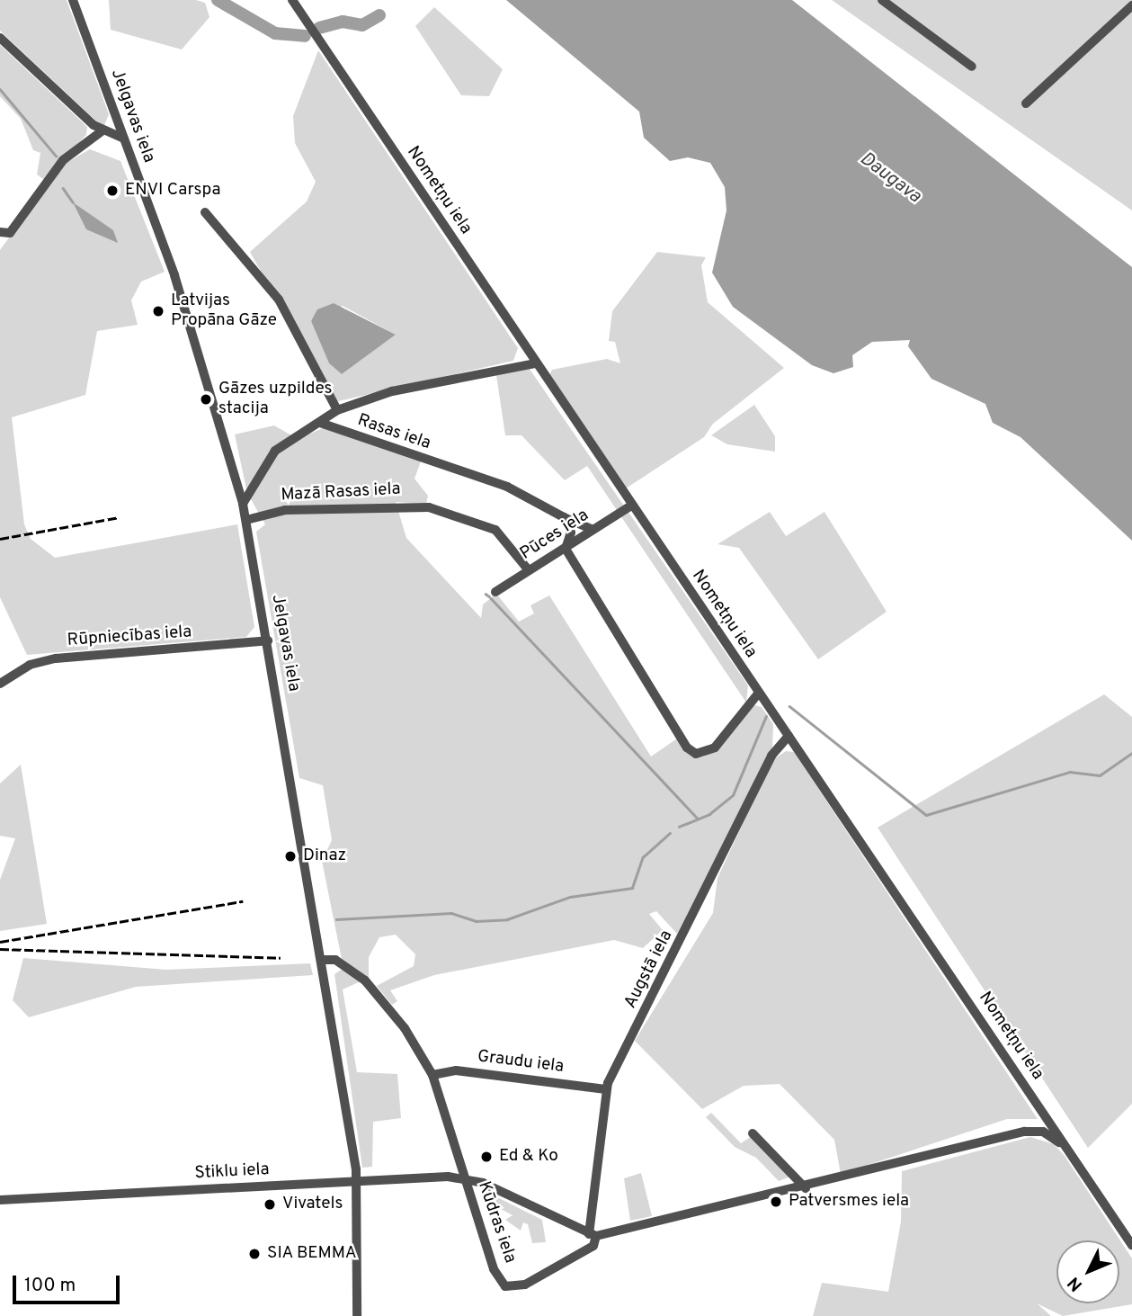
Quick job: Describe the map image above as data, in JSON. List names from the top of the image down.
{
  "streets": {
    "street": [
      "Jelgavas iela",
      "Nometņu iela",
      "Rasas iela",
      "Mazā Rasas iela",
      "Pūces iela",
      "Rūpniecības iela",
      "Augstā iela",
      "Graudu iela",
      "Stiklu iela",
      "Kūdras iela"
    ]
  },
  "crossings": [
    ["Jelgavas iela", "Mazā Rasas iela"],
    ["Jelgavas iela", "Rūpniecības iela"],
    ["Jelgavas iela", "Stiklu iela"],
    ["Jelgavas iela", "Kūdras iela"],
    ["Nometņu iela", "Pūces iela"],
    ["Nometņu iela", "Augstā iela"],
    ["Rasas iela", "Pūces iela"],
    ["Mazā Rasas iela", "Pūces iela"],
    ["Augstā iela", "Graudu iela"],
    ["Augstā iela", "Kūdras iela"],
    ["Graudu iela", "Kūdras iela"],
    ["Stiklu iela", "Kūdras iela"]
  ],
  "water": ["Daugava"],
  "places": [
    "ENVI Carspa",
    "Latvijas Propāna Gāze",
    "Gāzes uzpildes stacija",
    "Dinaz",
    "Ed & Ko",
    "Patversmes iela",
    "Vivatels",
    "SIA BEMMA"
  ],
  "scale_bar": "100 m",
  "north": "bottom left"
}
